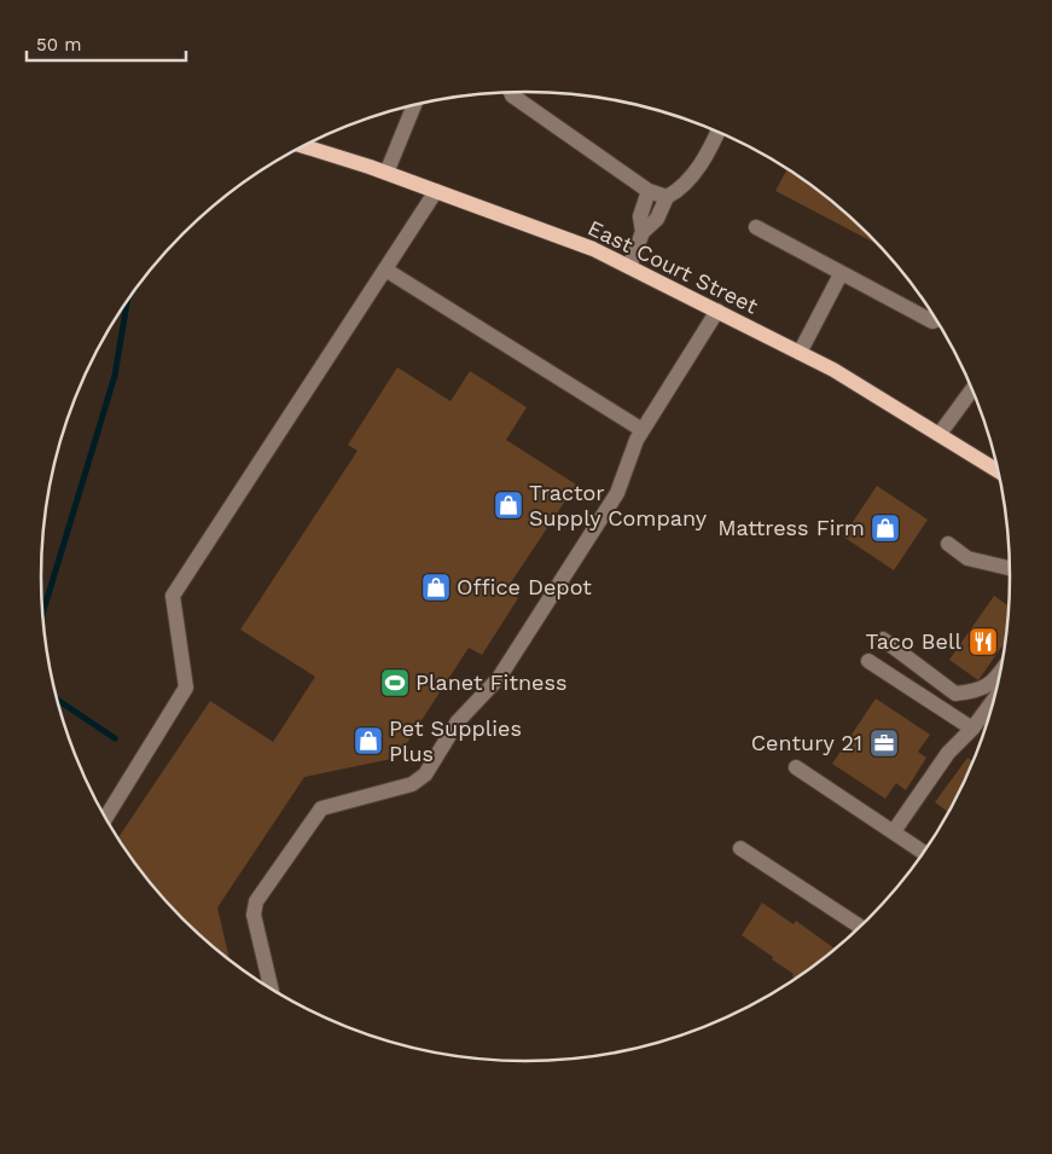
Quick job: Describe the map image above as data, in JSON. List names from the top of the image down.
{
  "streets": {
    "main road": ["East Court Street"]
  },
  "places": {
    "shop": [
      "Tractor Supply Company",
      "Mattress Firm",
      "Office Depot",
      "Pet Supplies Plus"
    ],
    "restaurant": ["Taco Bell"],
    "sports": ["Planet Fitness"],
    "office": ["Century 21"]
  },
  "scale_bar": "50 m"
}
